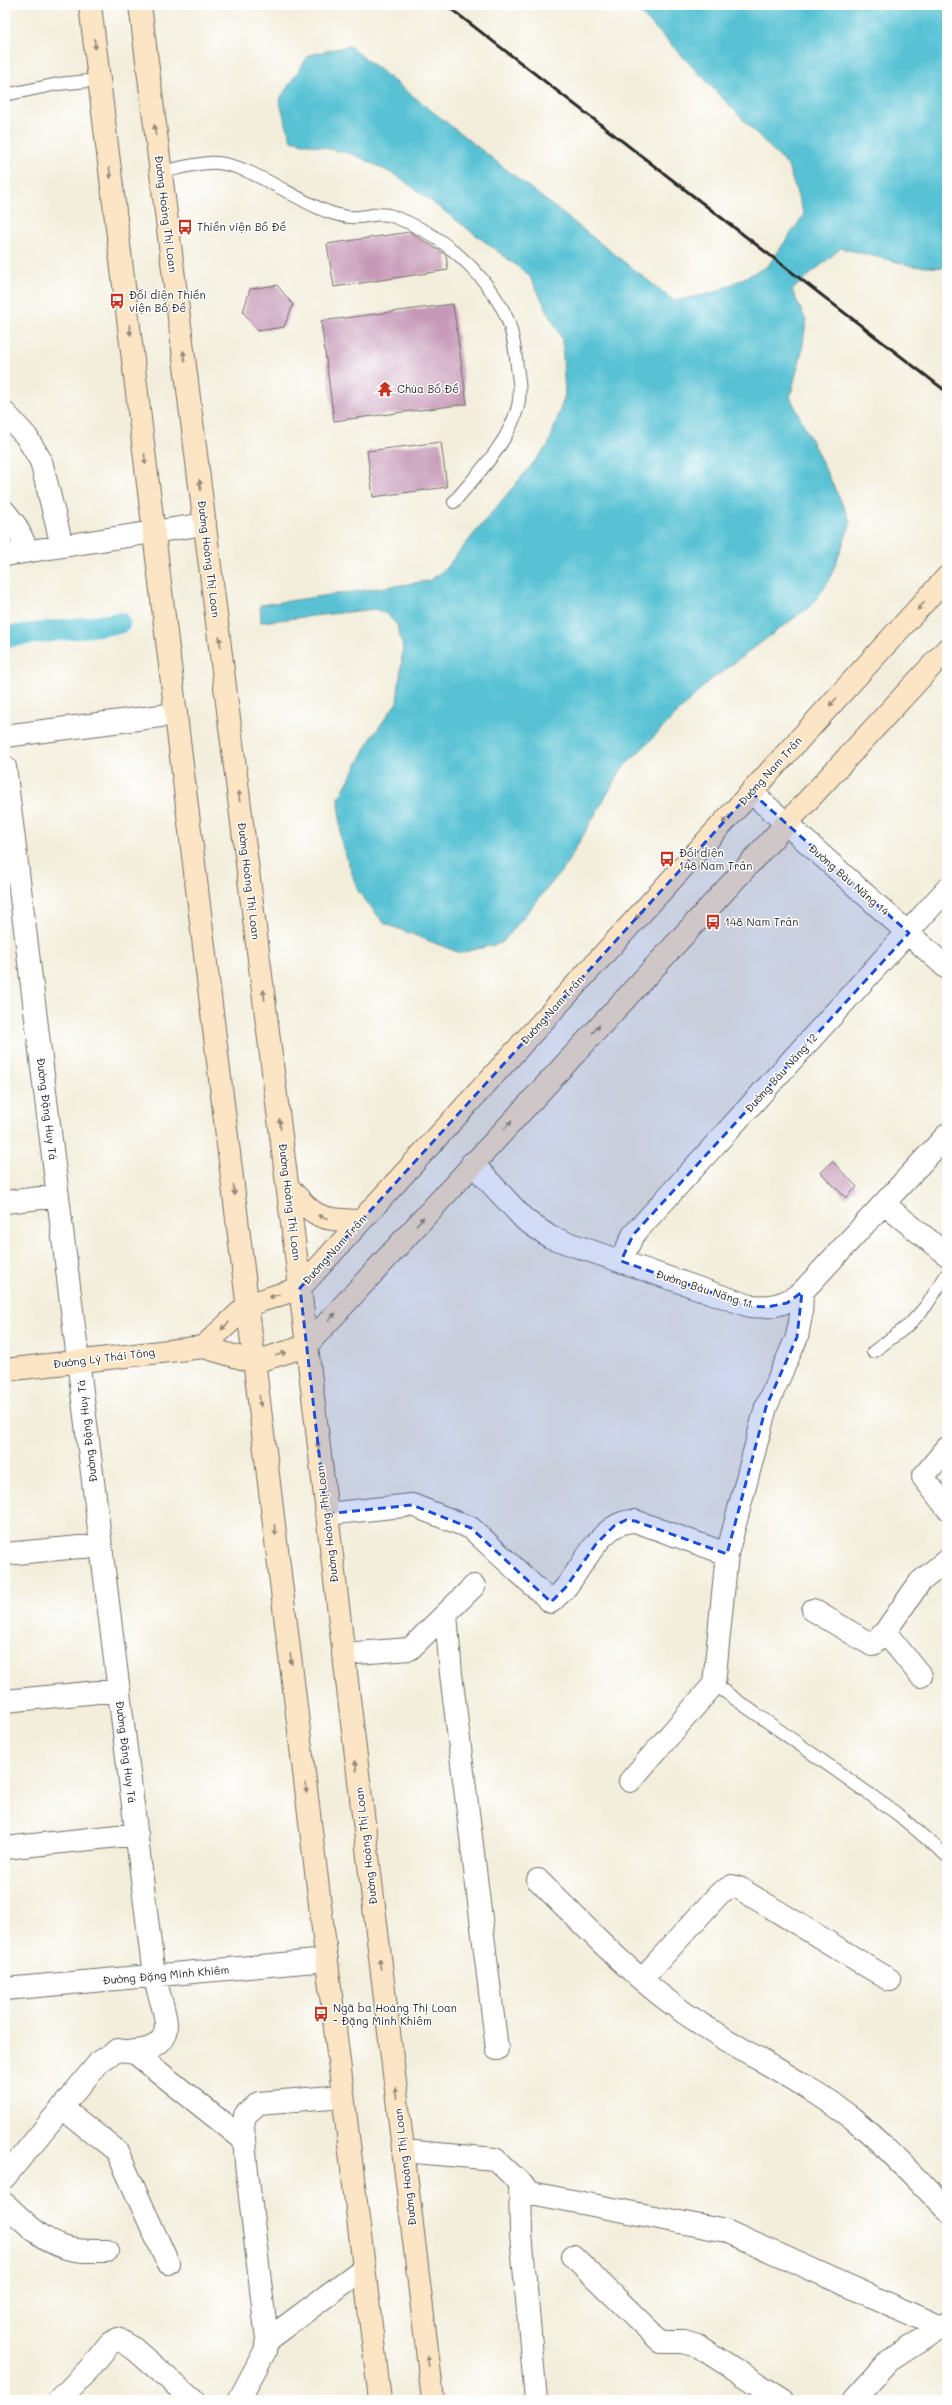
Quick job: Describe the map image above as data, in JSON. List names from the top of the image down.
{
  "streets": {
    "main road": ["Đường Hoàng Thị Loan", "Đường Nam Trân", "Đường Lý Thái Tông"],
    "street": [
      "Đường Bàu Năng 14",
      "Đường Bàu Năng 12",
      "Đường Đặng Huy Tá",
      "Đường Bàu Năng 11",
      "Đường Đặng Minh Khiêm"
    ]
  },
  "crossings": [
    ["Đường Hoàng Thị Loan", "Đường Nam Trân"],
    ["Đường Nam Trân", "Đường Bàu Năng 14"],
    ["Đường Nam Trân", "Đường Lý Thái Tông"],
    ["Đường Bàu Năng 14", "Đường Bàu Năng 12"],
    ["Đường Bàu Năng 12", "Đường Bàu Năng 11"],
    ["Đường Đặng Huy Tá", "Đường Lý Thái Tông"],
    ["Đường Đặng Huy Tá", "Đường Đặng Minh Khiêm"]
  ],
  "places": {
    "bus stop": [
      "Thiền viện Bồ Đề",
      "Đối diện Thiền viện Bồ Đề",
      "Đối diện 148 Nam Trân",
      "148 Nam Trân",
      "Ngã ba Hoàng Thị Loan - Đặng Minh Khiêm"
    ],
    "temple": ["Chùa Bồ Đề"]
  }
}
